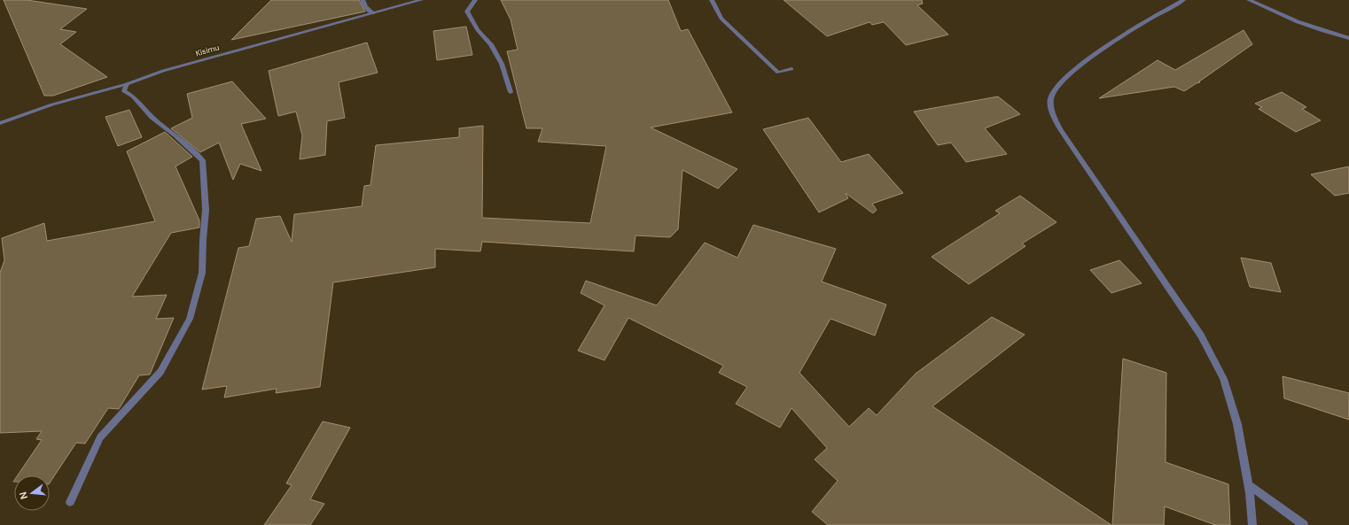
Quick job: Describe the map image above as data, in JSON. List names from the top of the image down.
{
  "streets": {
    "street": ["Kisimu"]
  },
  "north": "left"
}
